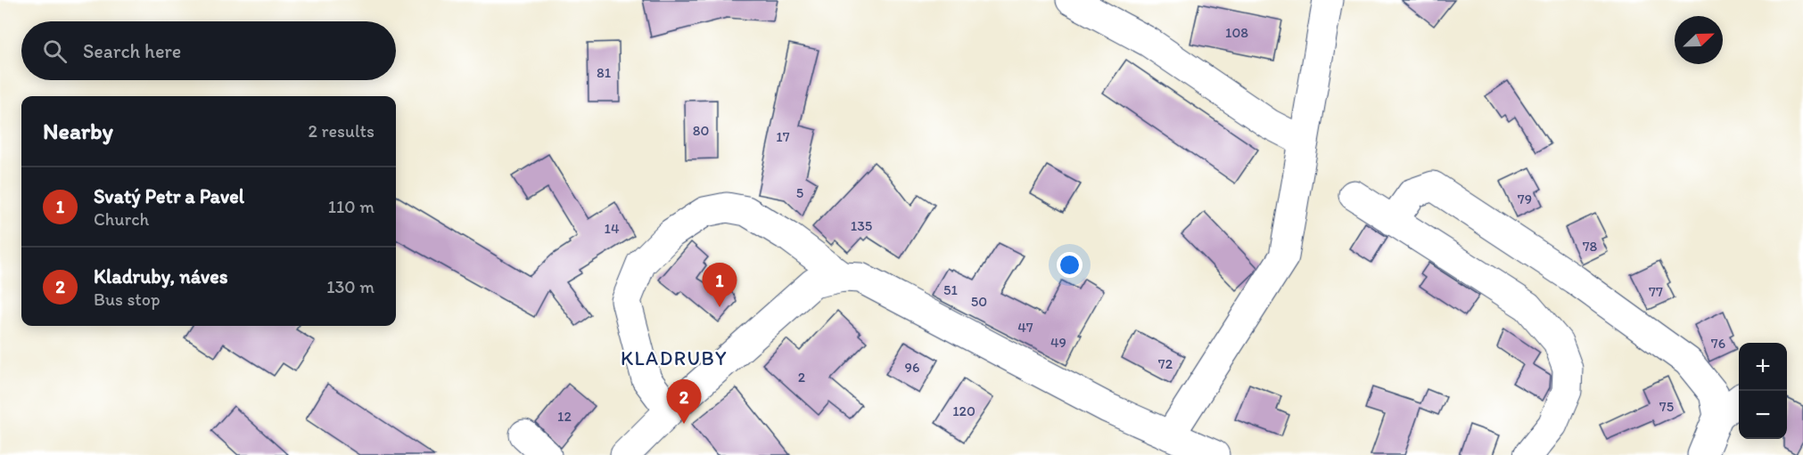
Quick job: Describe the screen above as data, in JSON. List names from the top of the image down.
{
  "districts": ["KLADRUBY"],
  "house_numbers": [
    "108",
    "81",
    "80",
    "17",
    "5",
    "79",
    "135",
    "14",
    "78",
    "51",
    "77",
    "50",
    "47",
    "49",
    "76",
    "72",
    "96",
    "2",
    "75",
    "120",
    "12"
  ],
  "north": "top right",
  "page": {
    "search": "Search here",
    "heading": ["Nearby", "2 results"],
    "list": [
      {
        "mark": "1",
        "name": "Svatý Petr a Pavel",
        "note": "Church",
        "value": "110 m"
      },
      {
        "mark": "2",
        "name": "Kladruby, náves",
        "note": "Bus stop",
        "value": "130 m"
      }
    ],
    "pins": ["1", "2"],
    "map_buttons": ["+", "−"]
  }
}
